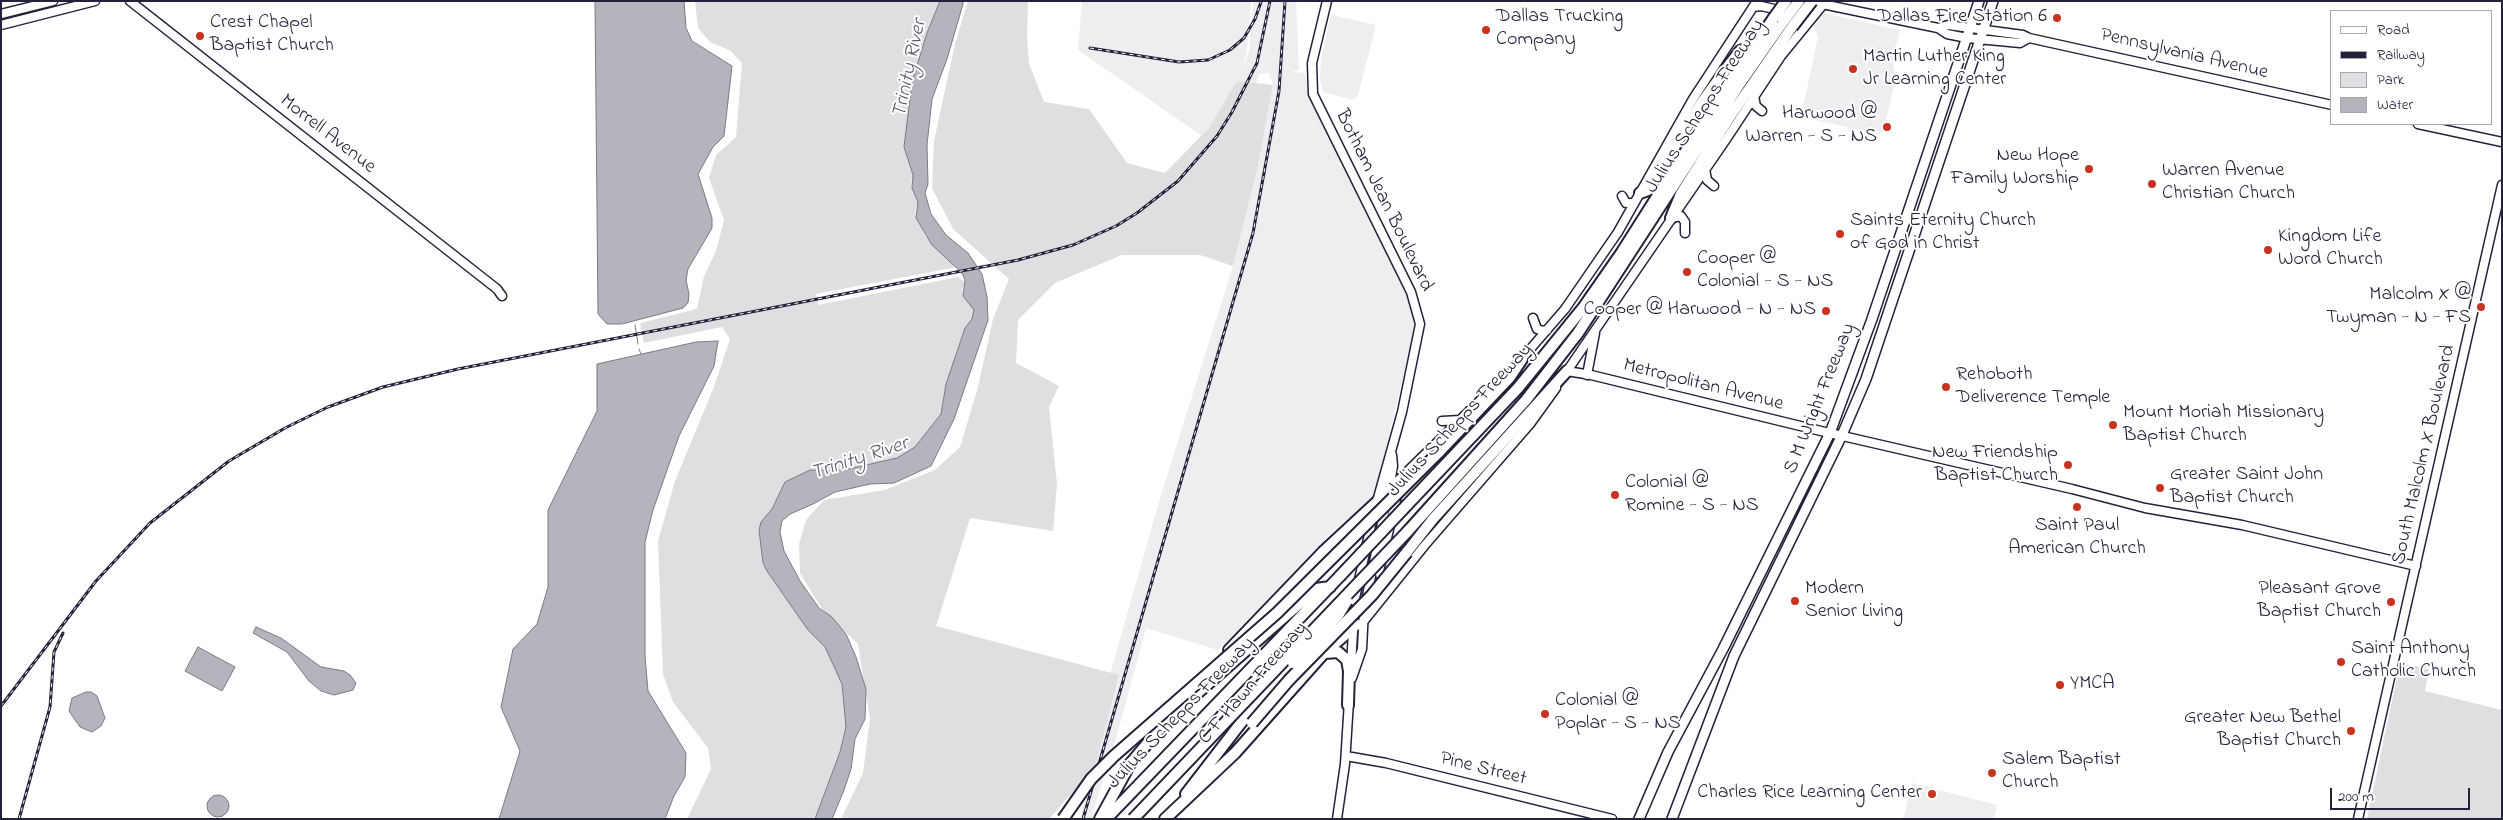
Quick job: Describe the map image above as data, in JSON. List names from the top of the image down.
{
  "streets": {
    "highway": ["Julius Schepps Freeway", "C F Hawn Freeway"],
    "main road": ["S M Wright Freeway"],
    "street": [
      "Pennsylvania Avenue",
      "Morrell Avenue",
      "Botham Jean Boulevard",
      "Metropolitan Avenue",
      "South Malcolm X Boulevard",
      "Pine Street"
    ]
  },
  "crossings": [
    ["Pennsylvania Avenue", "Julius Schepps Freeway"],
    ["Pennsylvania Avenue", "S M Wright Freeway"],
    ["Julius Schepps Freeway", "Botham Jean Boulevard"],
    ["Julius Schepps Freeway", "Metropolitan Avenue"],
    ["Julius Schepps Freeway", "C F Hawn Freeway"],
    ["Metropolitan Avenue", "S M Wright Freeway"],
    ["Metropolitan Avenue", "South Malcolm X Boulevard"]
  ],
  "water": ["Trinity River"],
  "places": [
    "Dallas Fire Station 6",
    "Dallas Trucking Company",
    "Crest Chapel Baptist Church",
    "Martin Luther King Jr Learning Center",
    "Harwood @ Warren - S - NS",
    "New Hope Family Worship",
    "Warren Avenue Christian Church",
    "Saints Eternity Church of God in Christ",
    "Kingdom Life Word Church",
    "Cooper @ Colonial - S - NS",
    "Malcolm X @ Twyman - N - FS",
    "Cooper @ Harwood - N - NS",
    "Rehoboth Deliverence Temple",
    "Mount Moriah Missionary Baptist Church",
    "New Friendship Baptist Church",
    "Greater Saint John Baptist Church",
    "Colonial @ Romine - S - NS",
    "Saint Paul American Church",
    "Modern Senior Living",
    "Pleasant Grove Baptist Church",
    "Saint Anthony Catholic Church",
    "YMCA",
    "Colonial @ Poplar - S - NS",
    "Greater New Bethel Baptist Church",
    "Salem Baptist Church",
    "Charles Rice Learning Center"
  ],
  "legend": [
    "Road",
    "Railway",
    "Park",
    "Water"
  ],
  "scale_bar": "200 m"
}
